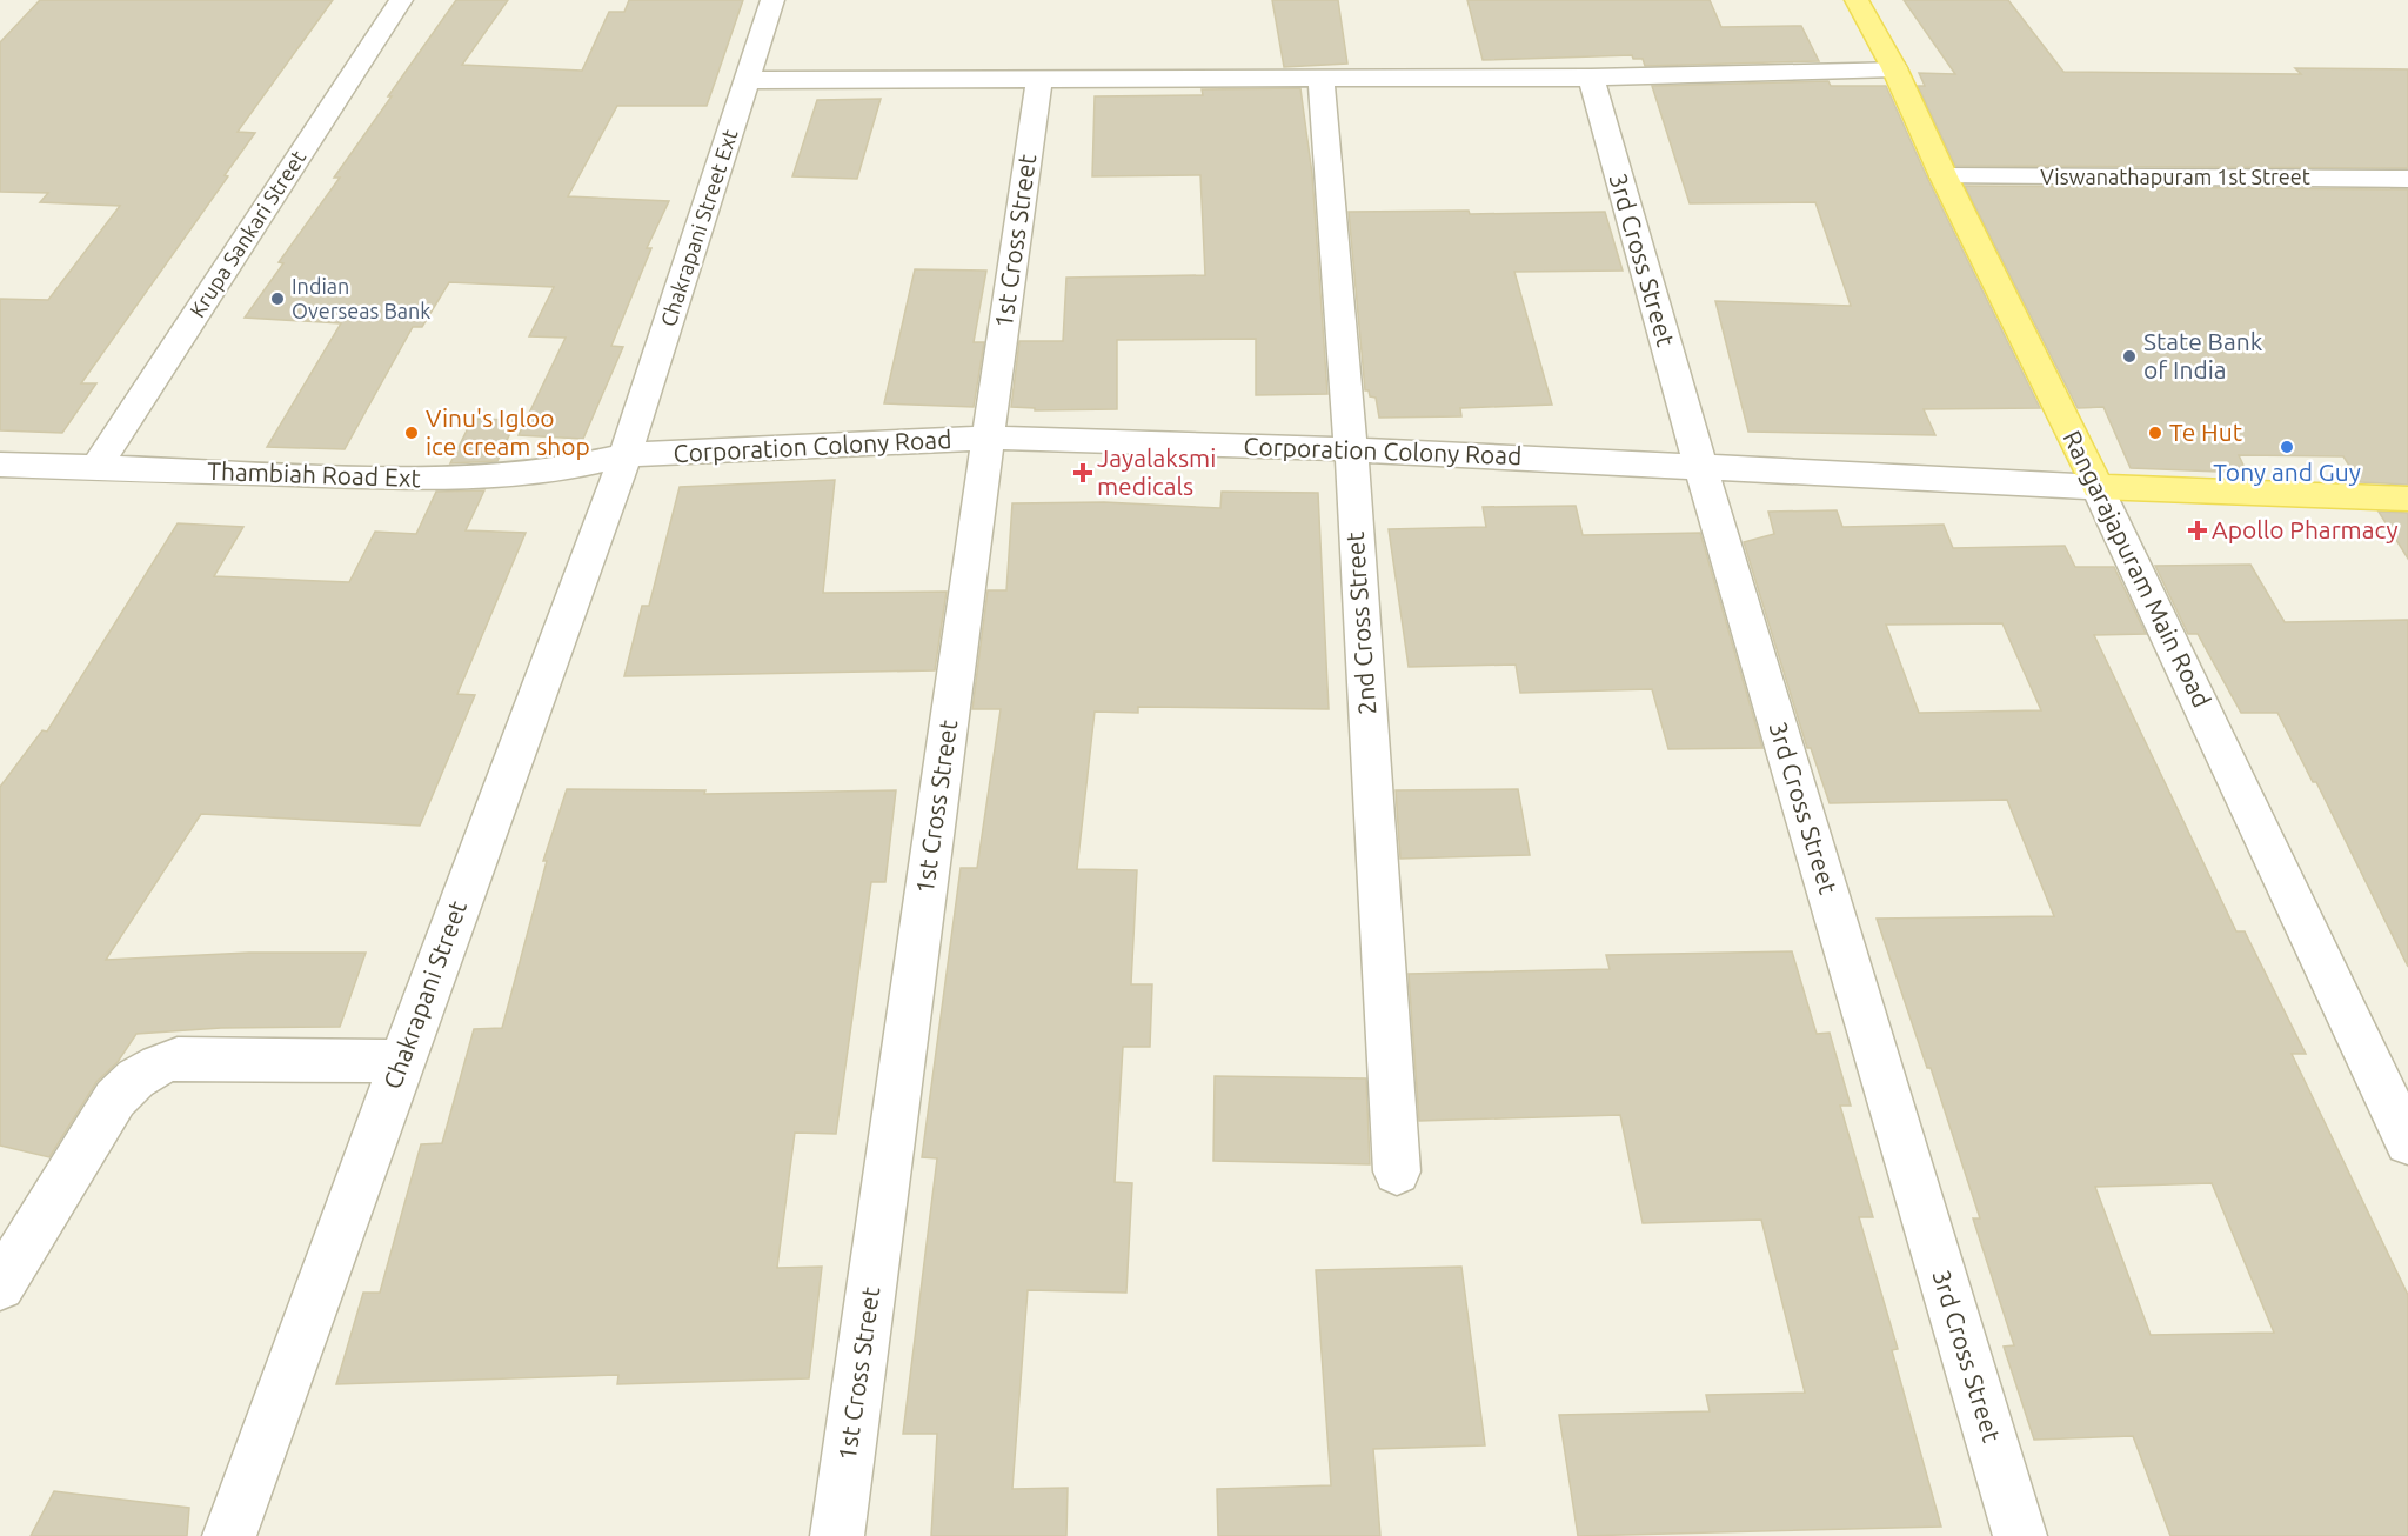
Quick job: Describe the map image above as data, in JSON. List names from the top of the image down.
{
  "streets": {
    "main road": ["Rangarajapuram Main Road"],
    "street": [
      "Viswanathapuram 1st Street",
      "Chakrapani Street Ext",
      "Krupa Sankari Street",
      "1st Cross Street",
      "3rd Cross Street",
      "Corporation Colony Road",
      "Thambiah Road Ext",
      "2nd Cross Street",
      "Chakrapani Street"
    ]
  },
  "crossings": [
    ["Viswanathapuram 1st Street", "Rangarajapuram Main Road"],
    ["Chakrapani Street Ext", "Corporation Colony Road"],
    ["Chakrapani Street Ext", "Thambiah Road Ext"],
    ["Chakrapani Street Ext", "Chakrapani Street"],
    ["Krupa Sankari Street", "Thambiah Road Ext"],
    ["1st Cross Street", "Corporation Colony Road"],
    ["3rd Cross Street", "Corporation Colony Road"],
    ["Corporation Colony Road", "Thambiah Road Ext"],
    ["Corporation Colony Road", "Rangarajapuram Main Road"],
    ["Corporation Colony Road", "2nd Cross Street"],
    ["Corporation Colony Road", "Chakrapani Street"],
    ["Thambiah Road Ext", "Chakrapani Street"]
  ],
  "places": {
    "other": [
      "Indian Overseas Bank",
      "State Bank of India",
      "Vinu's Igloo ice cream shop",
      "Te Hut",
      "Tony and Guy"
    ],
    "health": ["Jayalaksmi medicals", "Apollo Pharmacy"]
  }
}
